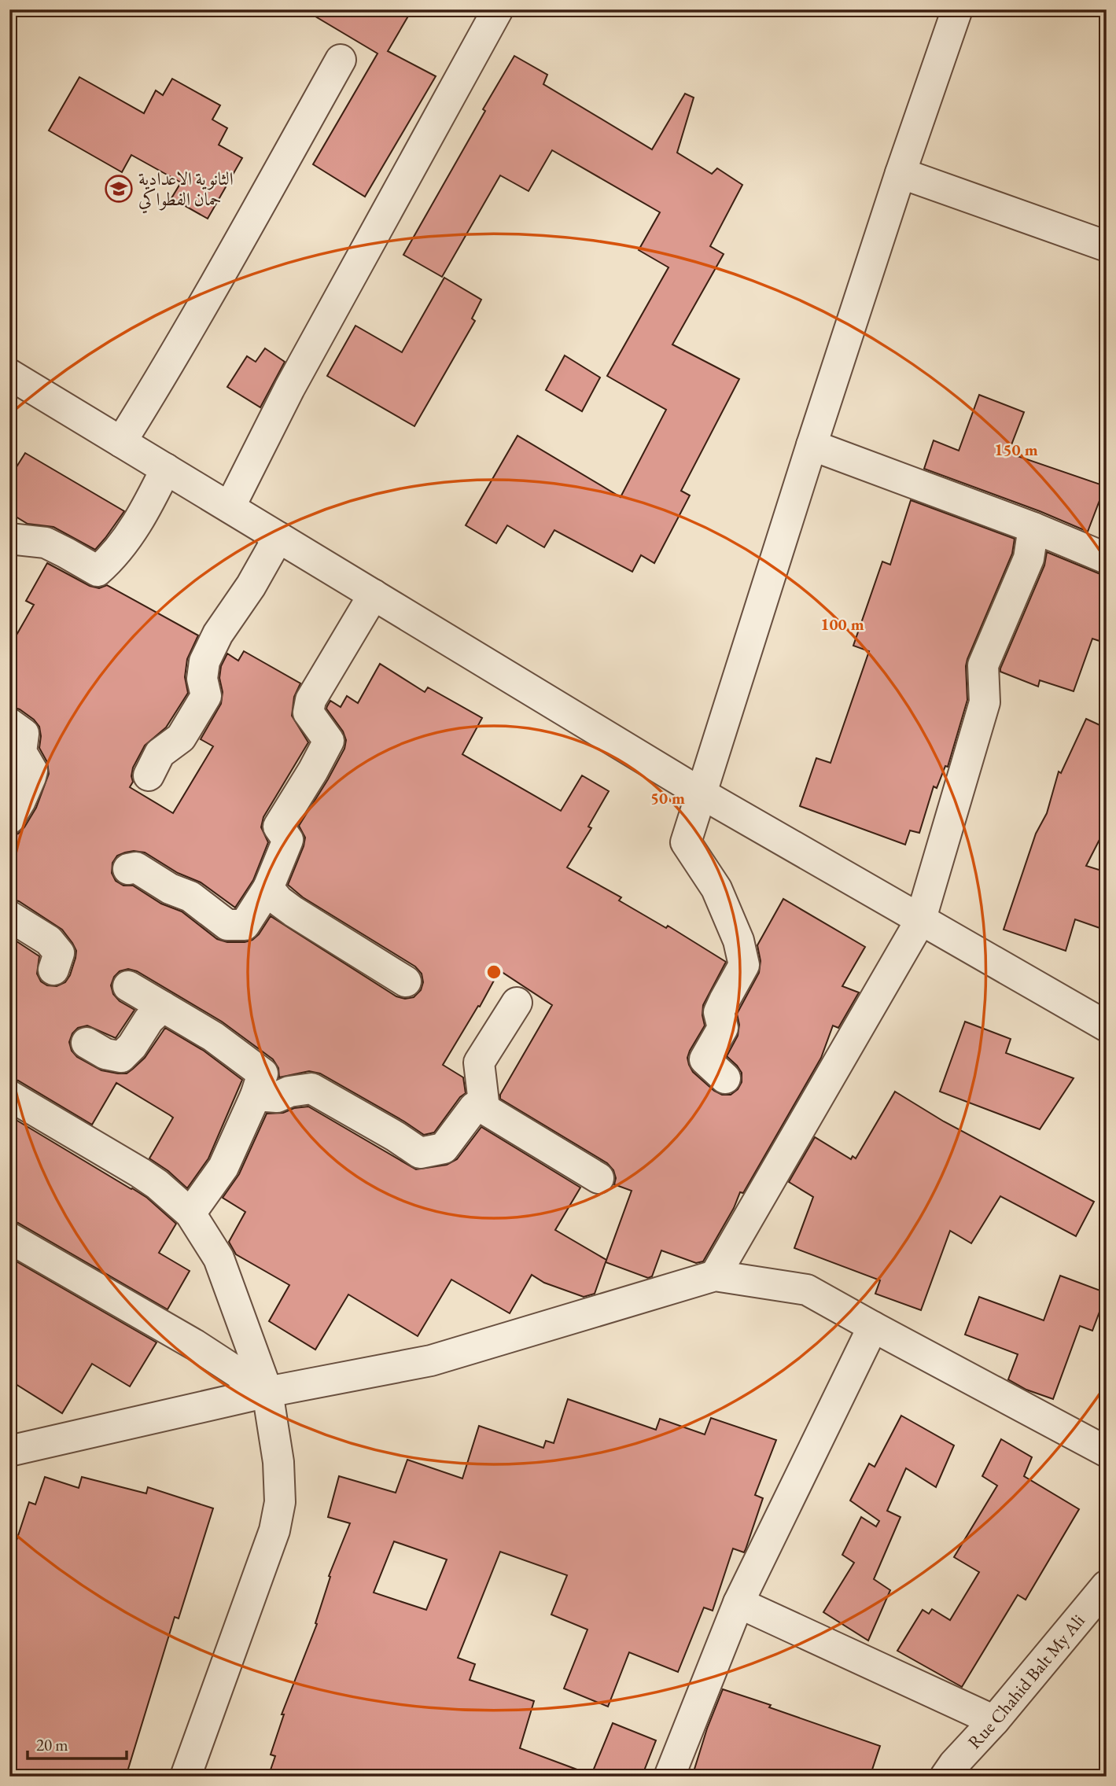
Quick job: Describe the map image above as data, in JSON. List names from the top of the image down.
{
  "streets": {
    "street": ["Rue Chahid Balt My Ali"]
  },
  "places": {
    "school or university": ["الثانوية الاعدادية حمان الفطواكي"]
  },
  "scale_bar": "20 m",
  "rings": ["150 m", "100 m", "50 m"]
}
